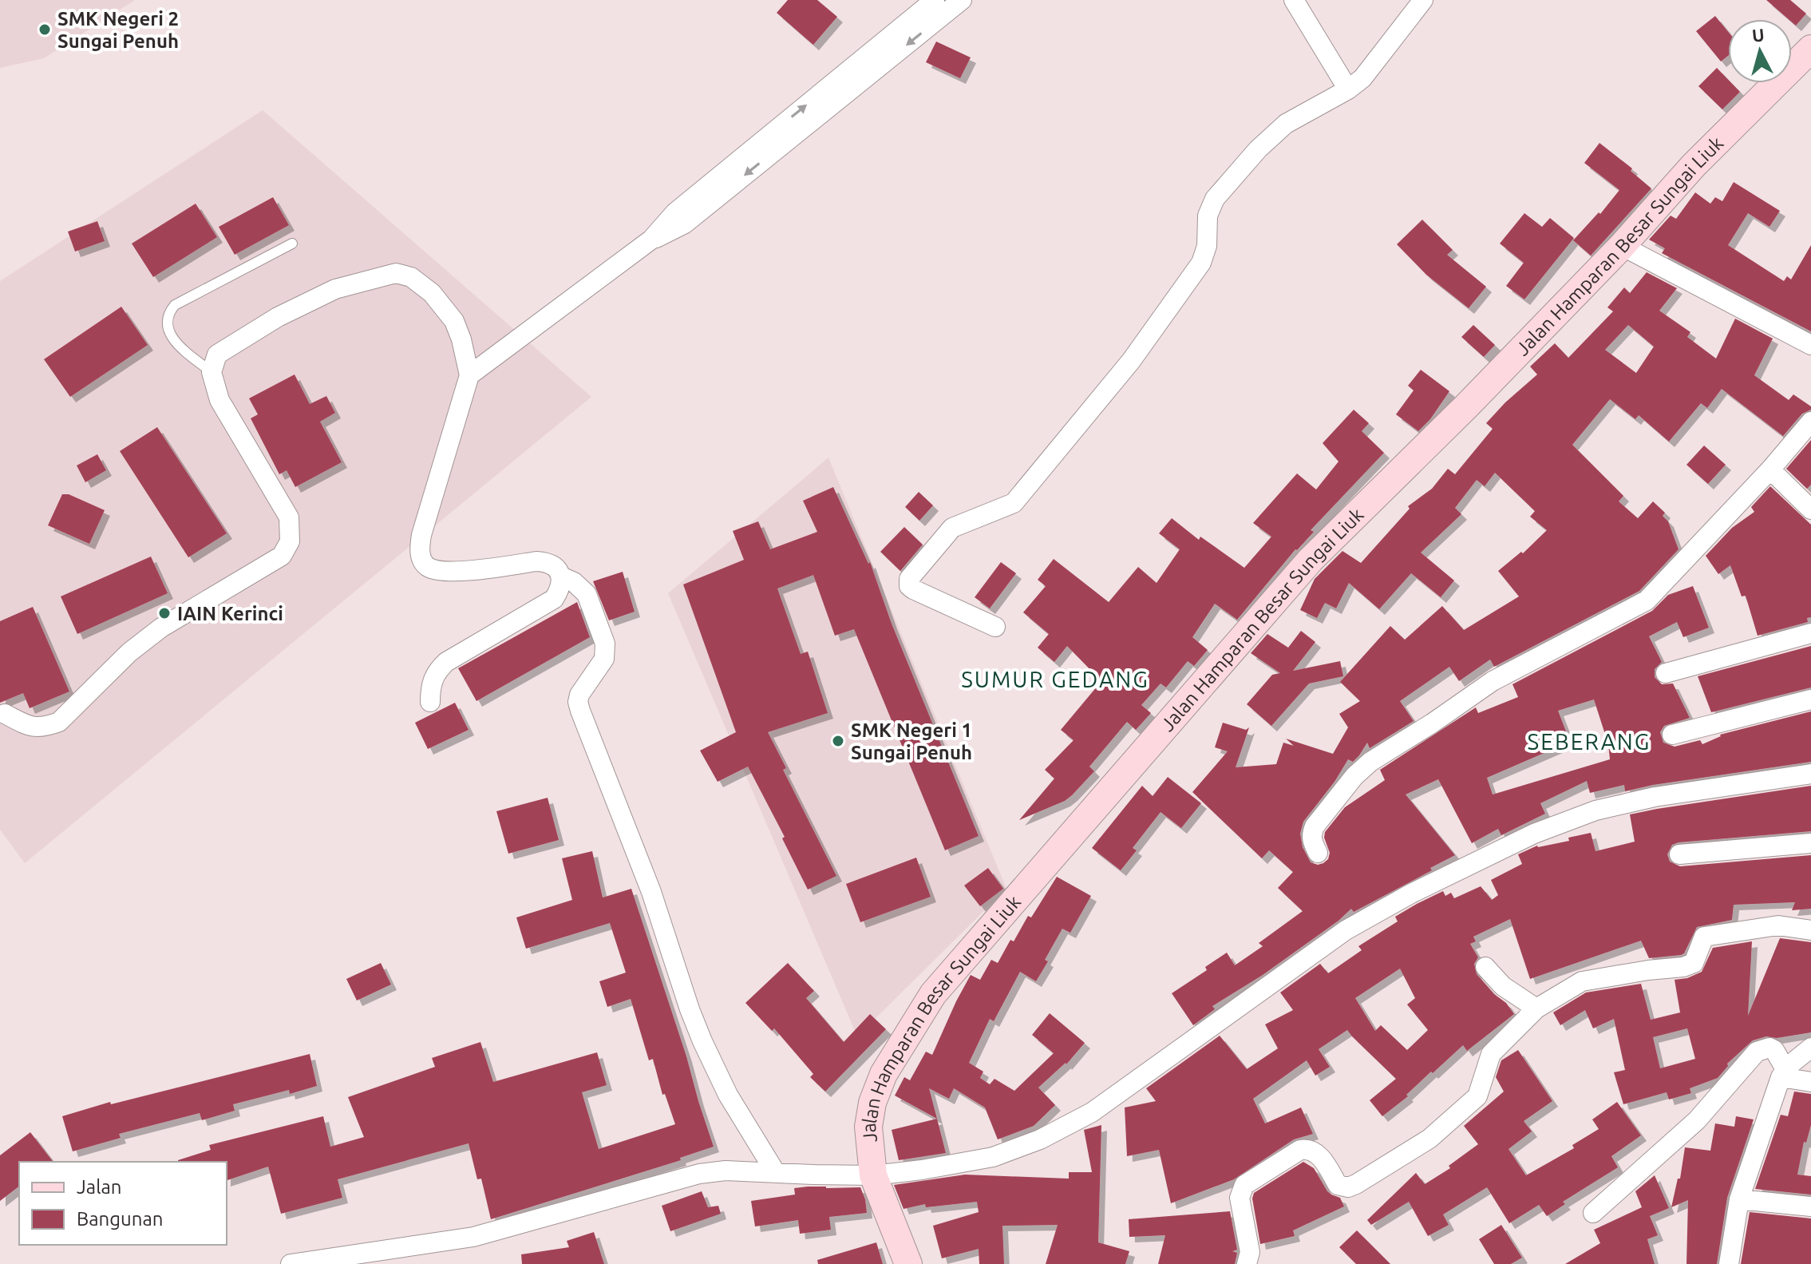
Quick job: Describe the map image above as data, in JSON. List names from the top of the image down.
{
  "streets": {
    "street": ["Jalan Hamparan Besar Sungai Liuk"]
  },
  "districts": ["SUMUR GEDANG", "SEBERANG"],
  "places": ["SMK Negeri 2 Sungai Penuh", "IAIN Kerinci", "SMK Negeri 1 Sungai Penuh"],
  "legend": ["Jalan", "Bangunan"],
  "north": "top"
}
